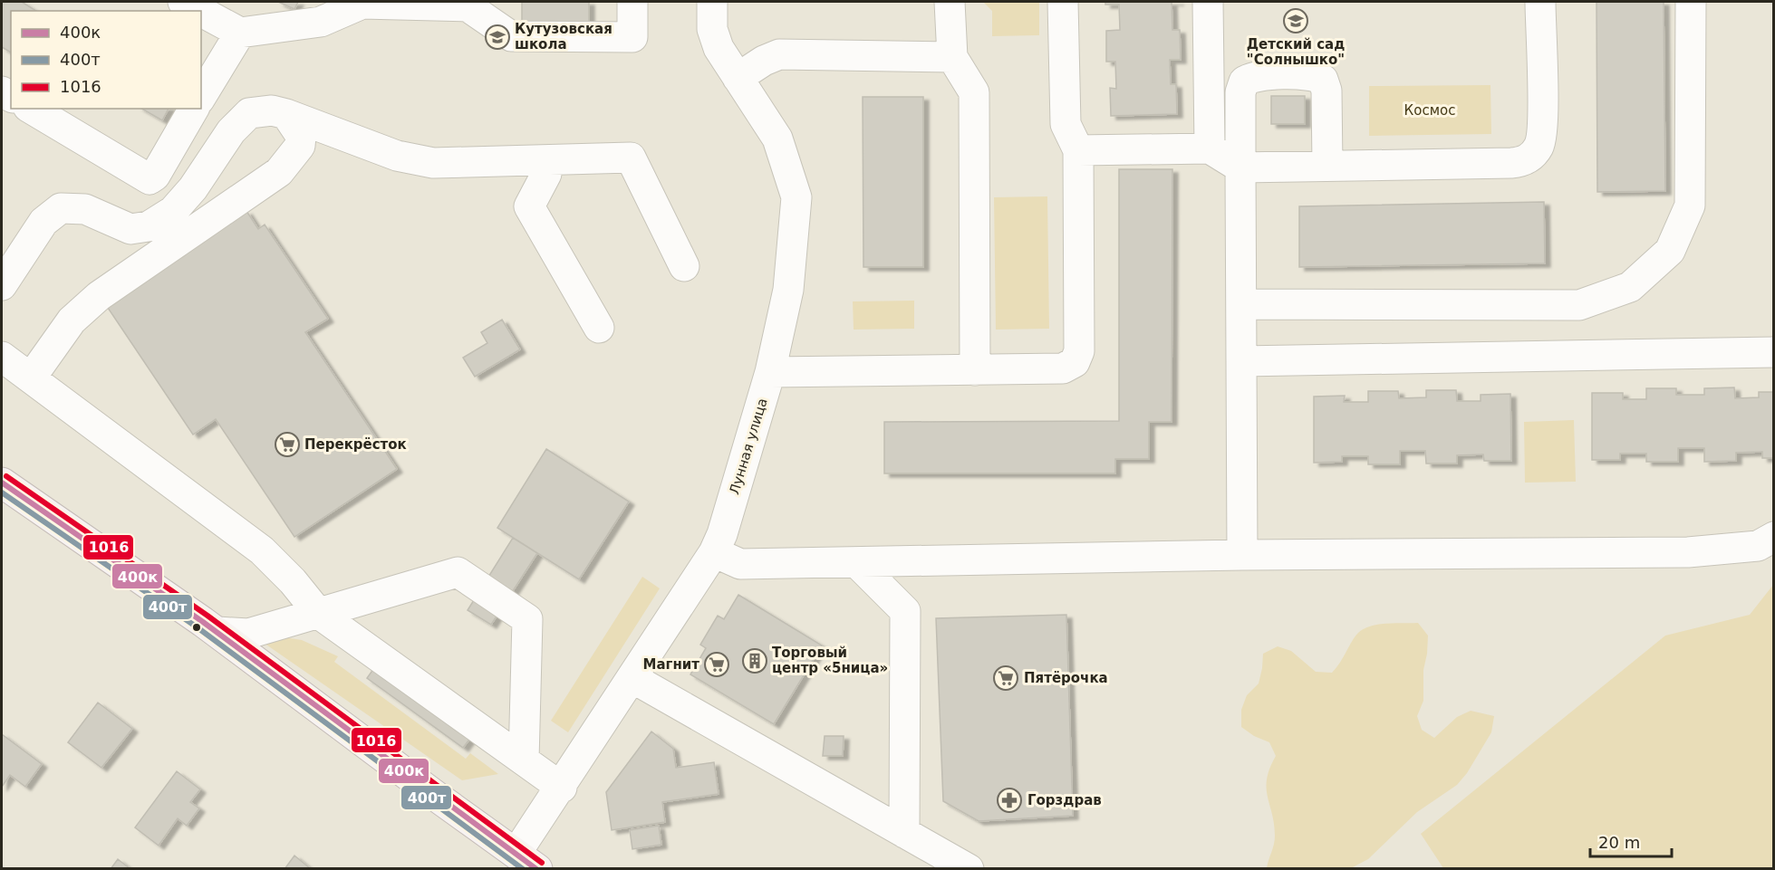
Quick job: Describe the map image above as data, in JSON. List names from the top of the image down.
{
  "streets": {
    "street": ["Лунная улица"]
  },
  "parks": ["Космос"],
  "places": {
    "school or university": ["Детский сад \"Солнышко\"", "Кутузовская школа"],
    "supermarket": ["Перекрёсток", "Магнит", "Пятёрочка"],
    "building": ["Торговый центр «5ница»"],
    "pharmacy": ["Горздрав"]
  },
  "lines": ["transit line 1016", "transit line 400к", "transit line 400т"],
  "legend": ["400к", "400т", "1016"],
  "scale_bar": "20 m"
}
